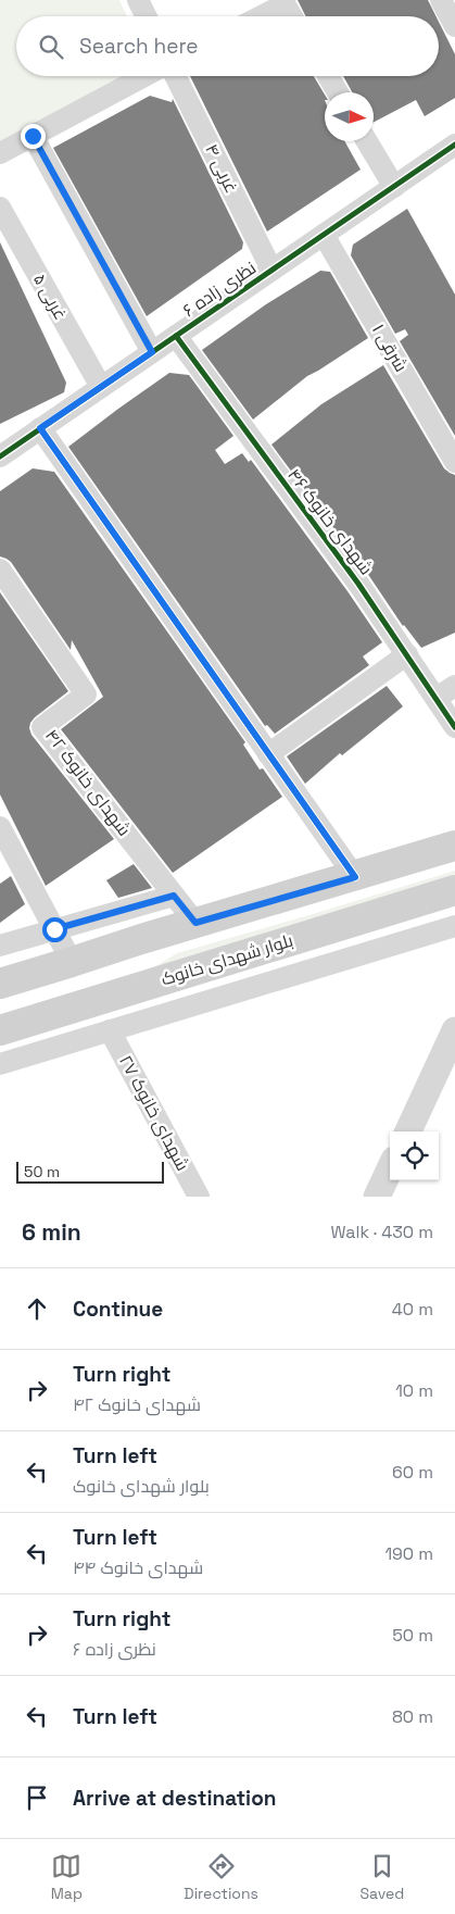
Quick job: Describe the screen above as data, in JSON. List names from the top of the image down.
{
  "streets": {
    "main road": ["بلوار شهدای خانوک"],
    "street": [
      "۴ غربی",
      "نظری زاده ۶",
      "۵ غربی",
      "شرقی ۱",
      "۴۶ شهدای خانوک",
      "شهدای خانوک ۴۲",
      "شهدای خانوک ۲۷"
    ]
  },
  "crossings": [
    ["۴ غربی", "نظری زاده ۶"],
    ["نظری زاده ۶", "۵ غربی"],
    ["نظری زاده ۶", "شرقی ۱"],
    ["نظری زاده ۶", "۴۶ شهدای خانوک"]
  ],
  "scale_bar": "50 m",
  "north": "right",
  "page": {
    "search": "Search here",
    "scale": "50 m",
    "heading": ["6 min", "Walk · 430 m"],
    "list": [
      ["Continue", "40 m"],
      ["Turn right", "شهدای خانوک ۴۲", "10 m"],
      ["Turn left", "بلوار شهدای خانوک", "60 m"],
      ["Turn left", "۴۴ شهدای خانوک", "190 m"],
      ["Turn right", "نظری زاده ۶", "50 m"],
      ["Turn left", "80 m"],
      "Arrive at destination"
    ],
    "nav": ["Map", "Directions", "Saved"]
  }
}
